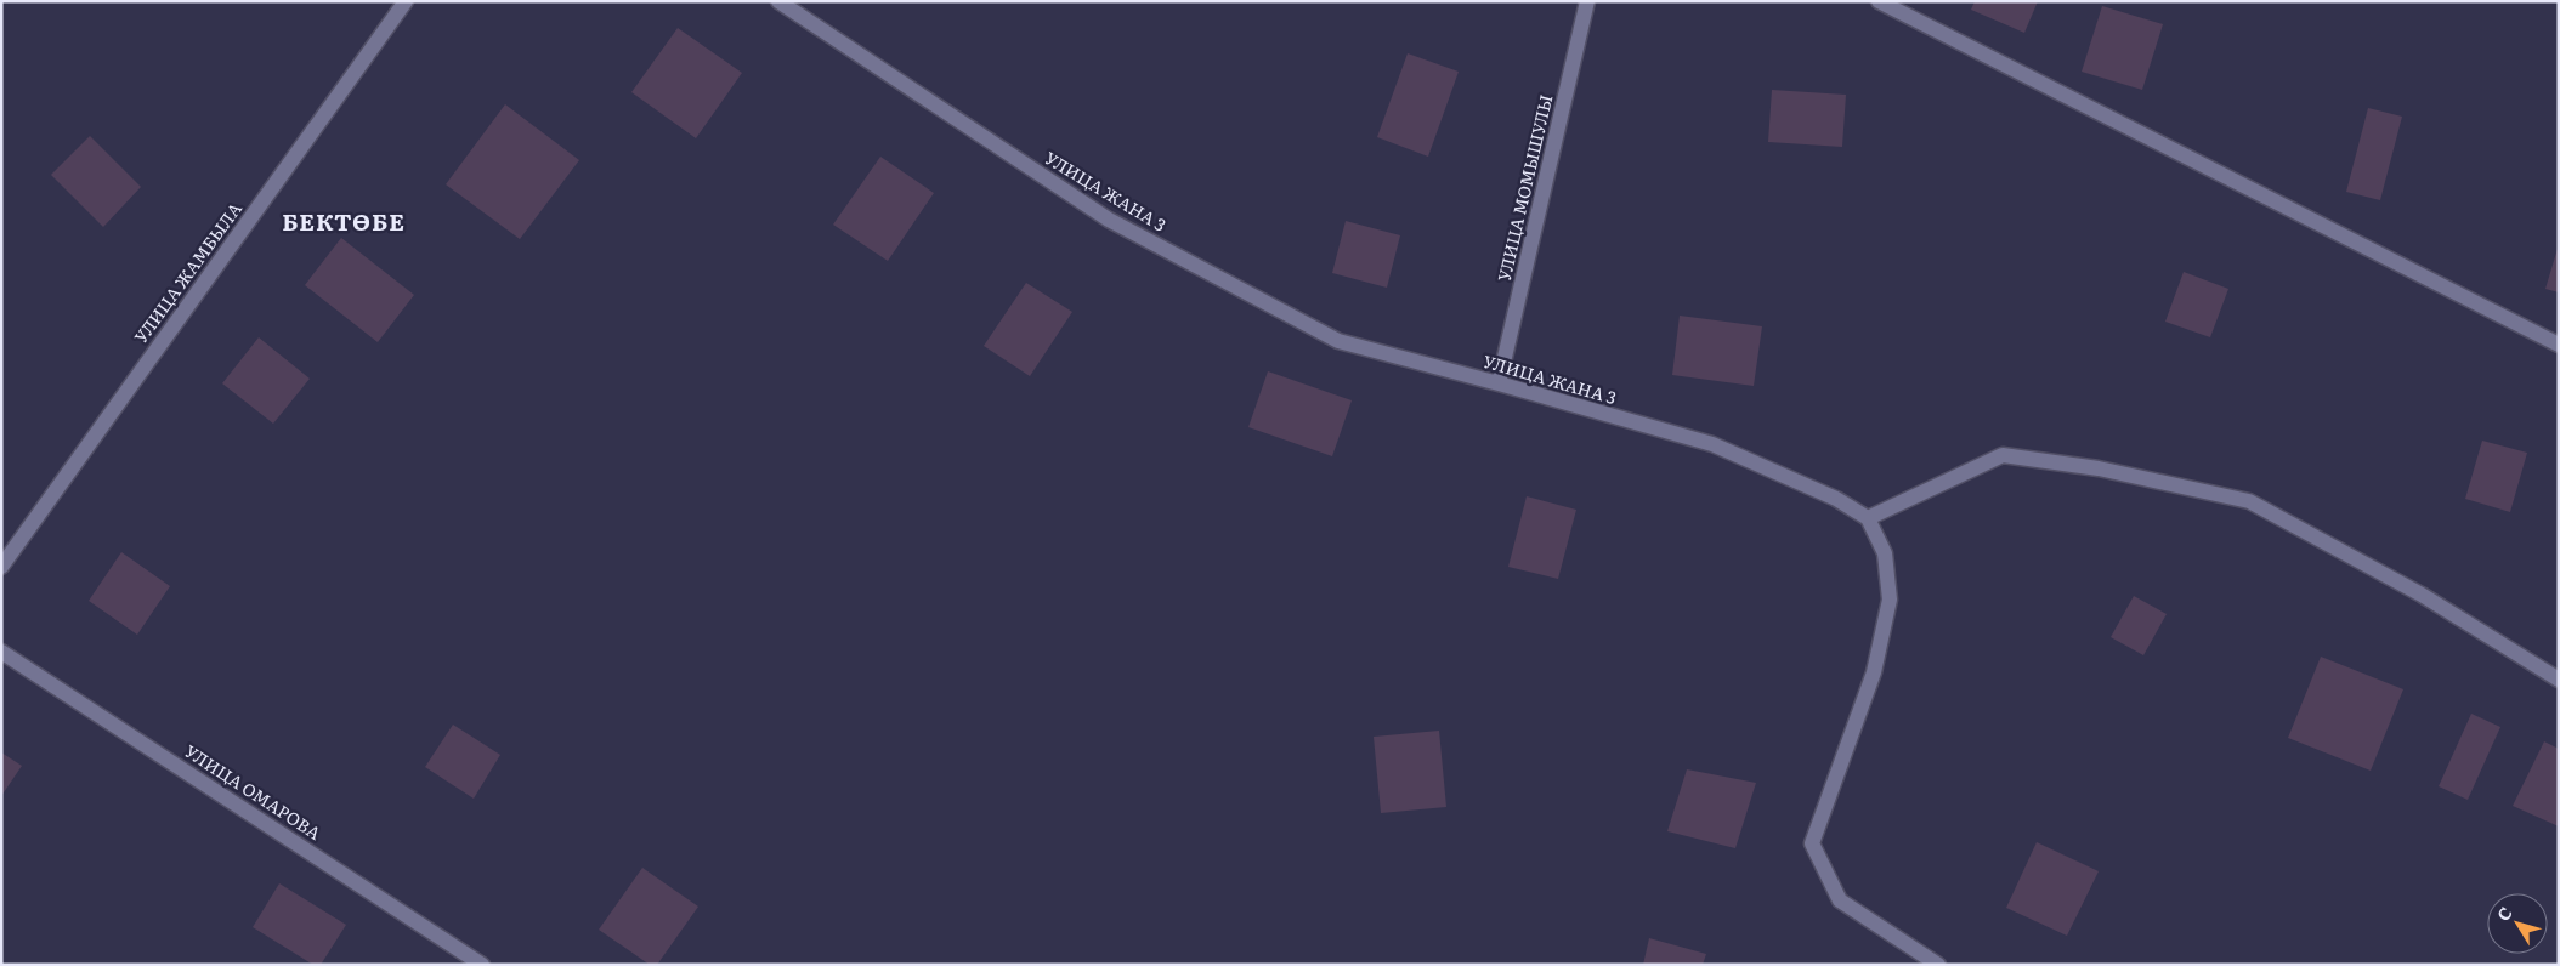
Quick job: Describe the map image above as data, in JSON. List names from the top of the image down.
{
  "streets": {
    "street": [
      "УЛИЦА МОМЫШУЛЫ",
      "УЛИЦА ЖАНА 3",
      "УЛИЦА ЖАМБЫЛА",
      "УЛИЦА ОМАРОВА"
    ]
  },
  "crossings": [
    ["УЛИЦА МОМЫШУЛЫ", "УЛИЦА ЖАНА 3"]
  ],
  "districts": ["БЕКТӨБЕ"],
  "north": "top left"
}
